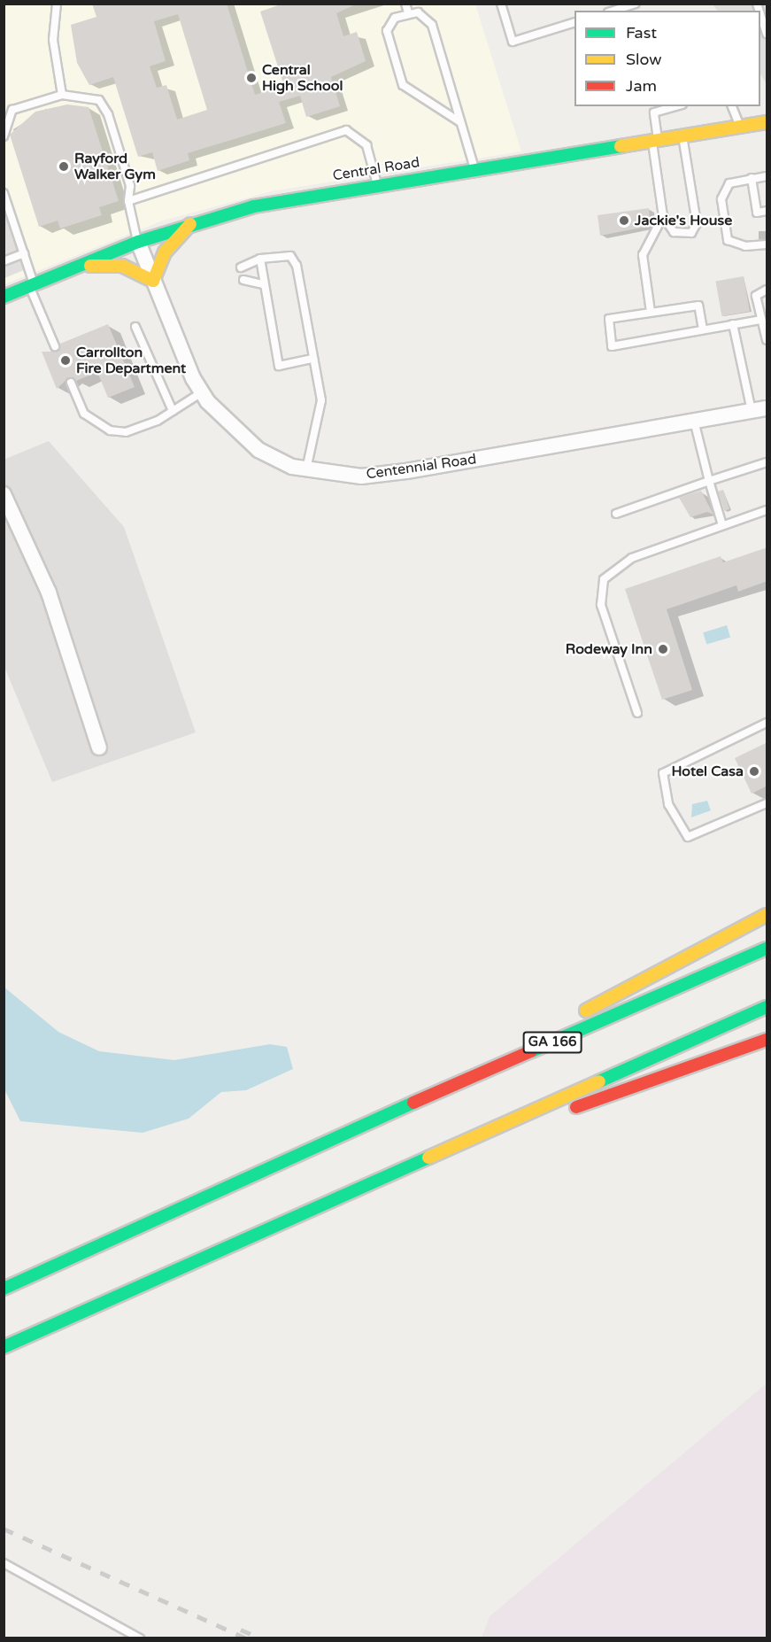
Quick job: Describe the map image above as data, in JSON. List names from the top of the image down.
{
  "streets": {
    "main road": ["Central Road", "GA 166"],
    "street": ["Centennial Road"]
  },
  "crossings": [
    ["Central Road", "Centennial Road"]
  ],
  "places": [
    "Central High School",
    "Rayford Walker Gym",
    "Jackie's House",
    "Carrollton Fire Department",
    "Rodeway Inn",
    "Hotel Casa"
  ],
  "legend": ["Fast", "Slow", "Jam"]
}
